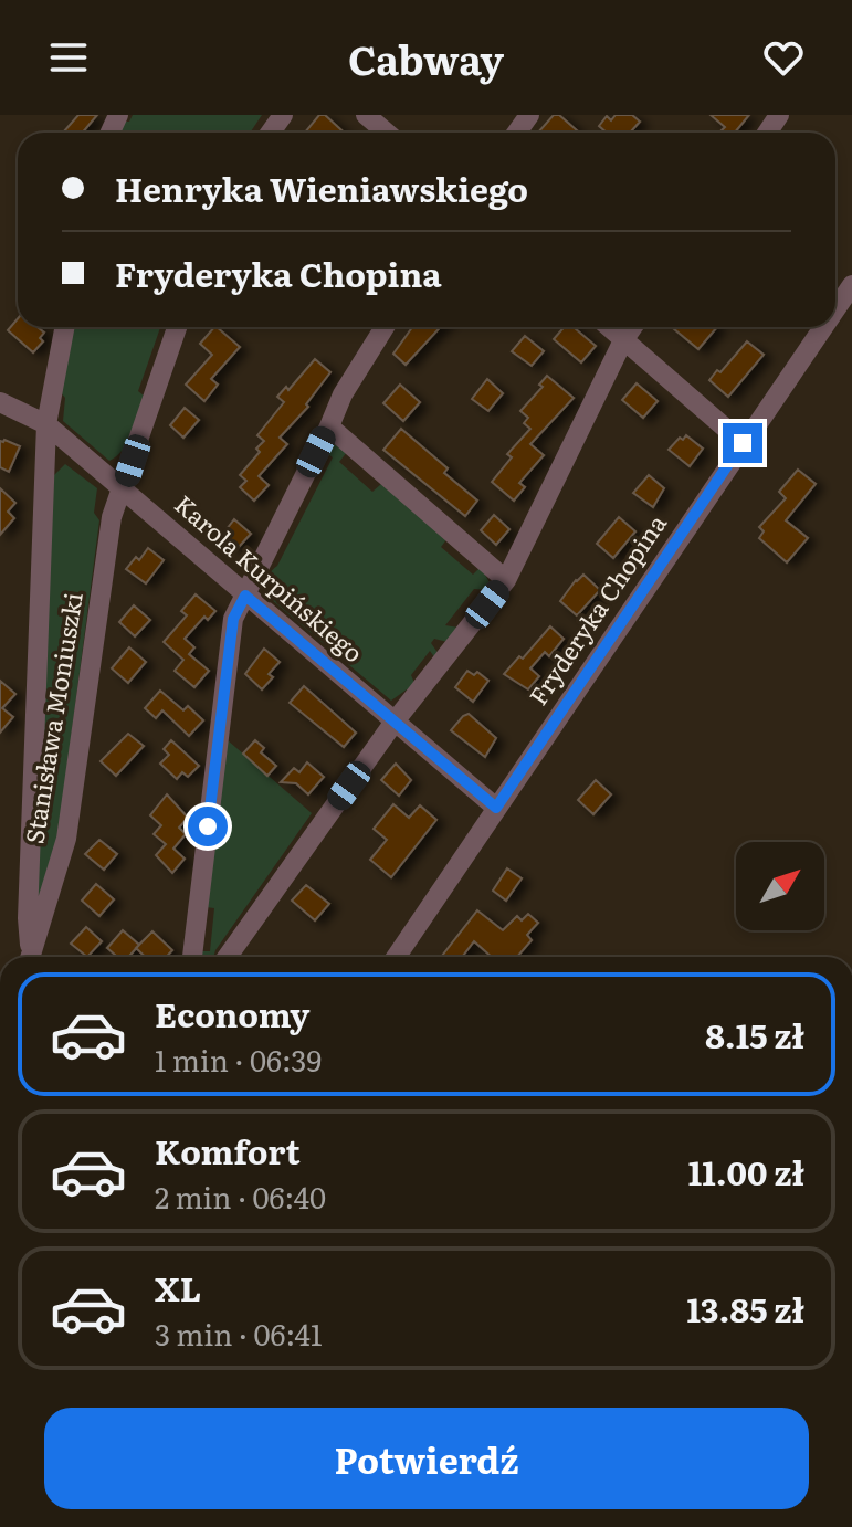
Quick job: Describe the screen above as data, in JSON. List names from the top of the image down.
{
  "streets": {
    "street": ["Karola Kurpińskiego", "Fryderyka Chopina", "Stanisława Moniuszki"]
  },
  "crossings": [
    ["Karola Kurpińskiego", "Fryderyka Chopina"],
    ["Karola Kurpińskiego", "Stanisława Moniuszki"]
  ],
  "north": "top right",
  "page": {
    "header": "Cabway",
    "banner": ["Henryka Wieniawskiego", "Fryderyka Chopina"],
    "list": [
      {
        "name": "Economy",
        "note": "1 min · 06:39",
        "value": "8.15 zł"
      },
      {
        "name": "Komfort",
        "note": "2 min · 06:40",
        "value": "11.00 zł"
      },
      {
        "name": "XL",
        "note": "3 min · 06:41",
        "value": "13.85 zł"
      }
    ],
    "buttons": "Potwierdź"
  }
}
